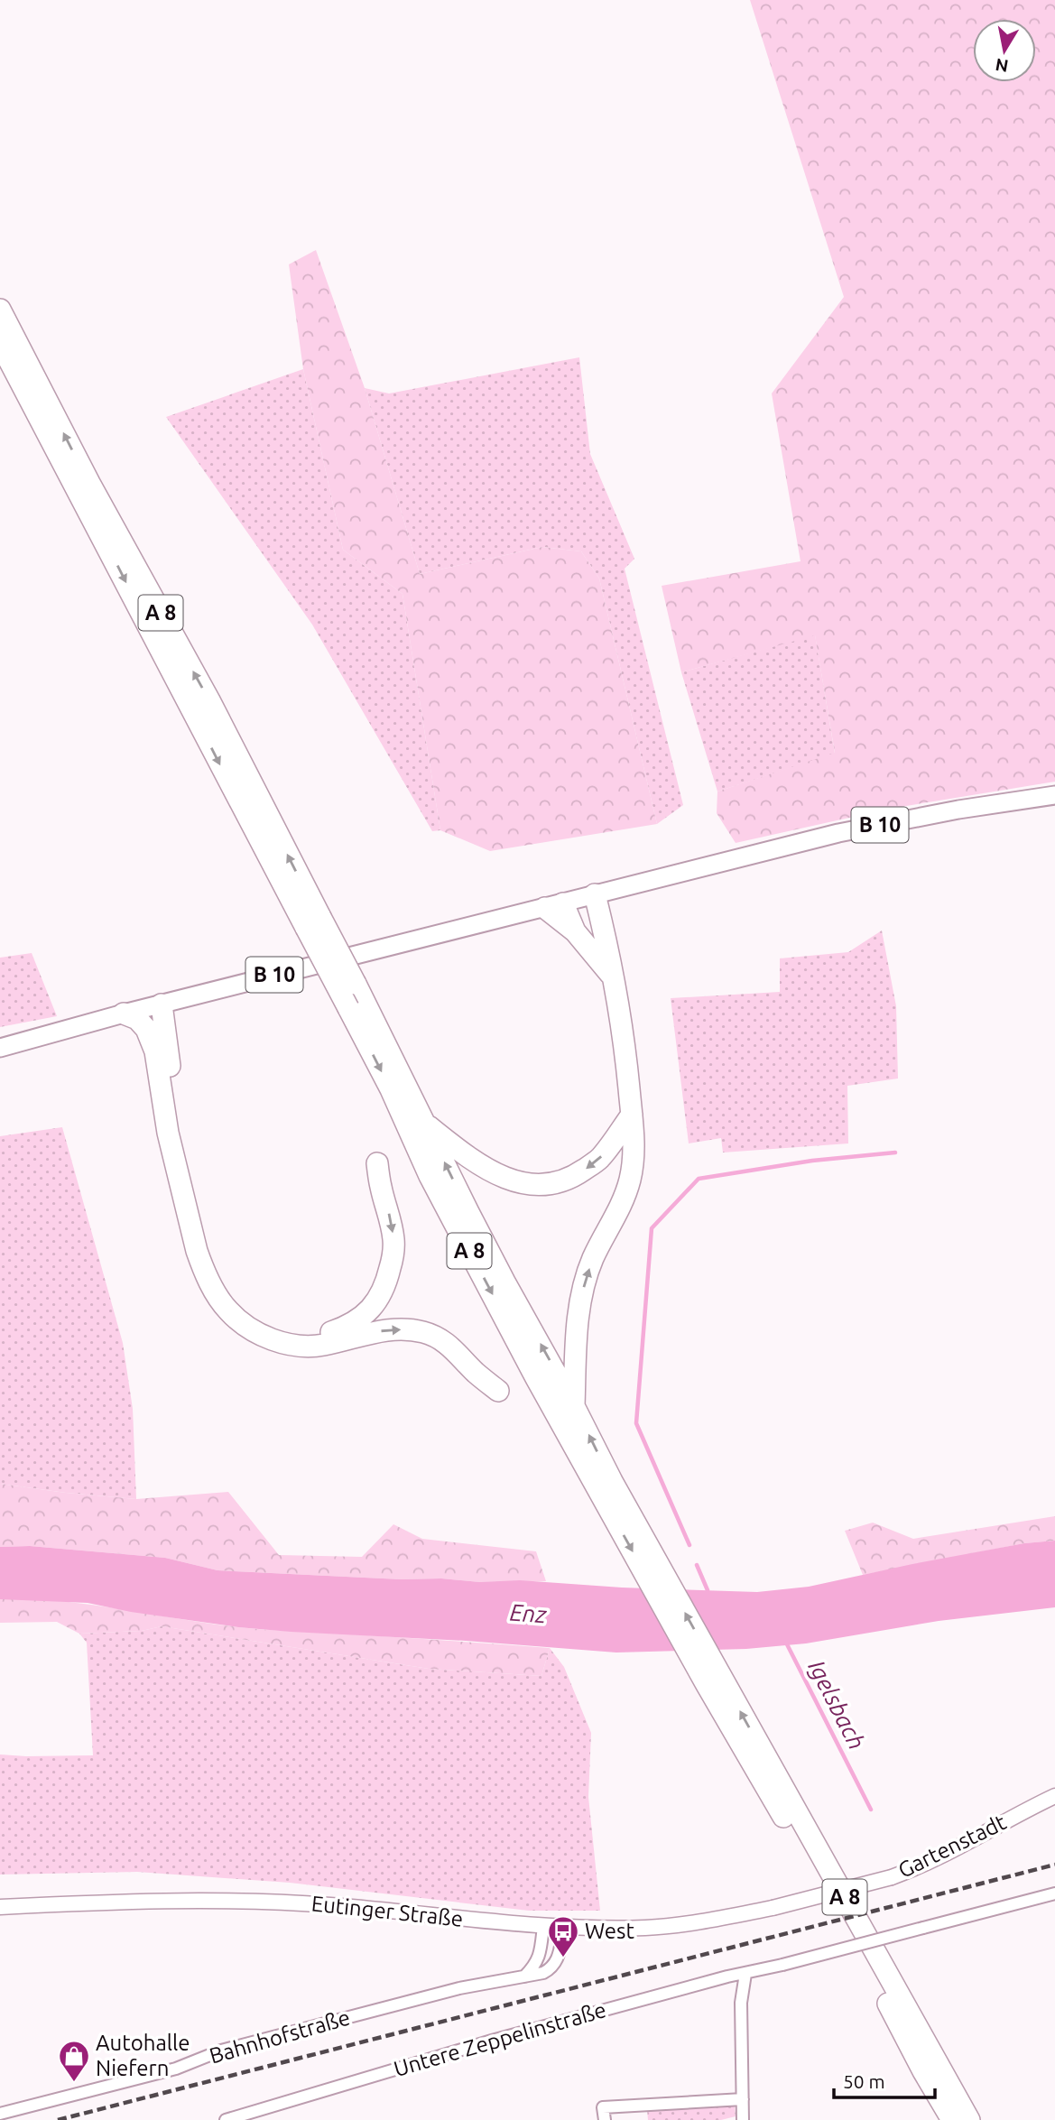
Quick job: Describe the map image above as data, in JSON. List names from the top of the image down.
{
  "streets": {
    "highway": ["A 8"],
    "main road": ["B 10"],
    "street": [
      "Gartenstadt",
      "Eutinger Straße",
      "Bahnhofstraße",
      "Untere Zeppelinstraße"
    ]
  },
  "crossings": [
    ["Gartenstadt", "Eutinger Straße"],
    ["Eutinger Straße", "Bahnhofstraße"]
  ],
  "water": ["Enz", "Igelsbach"],
  "places": {
    "bus stop": ["West"],
    "shop": ["Autohalle Niefern"]
  },
  "scale_bar": "50 m",
  "north": "bottom"
}
